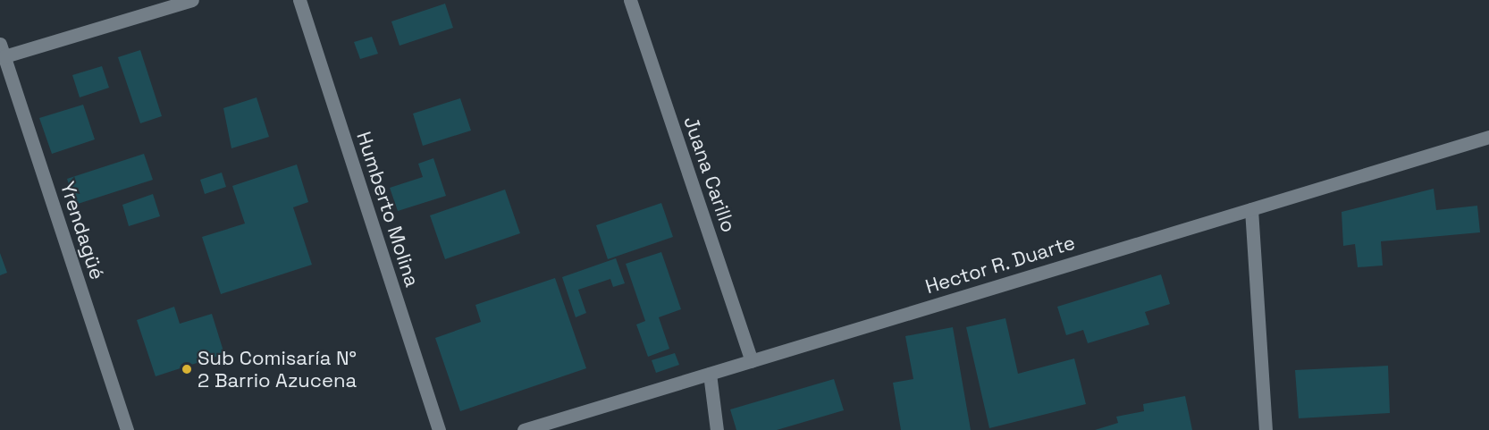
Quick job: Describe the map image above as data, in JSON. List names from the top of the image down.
{
  "streets": {
    "street": [
      "Juana Carillo",
      "Humberto Molina",
      "Yrendagüé",
      "Hector R. Duarte"
    ]
  },
  "crossings": [
    ["Juana Carillo", "Hector R. Duarte"]
  ],
  "places": ["Sub Comisaría N° 2 Barrio Azucena"]
}
